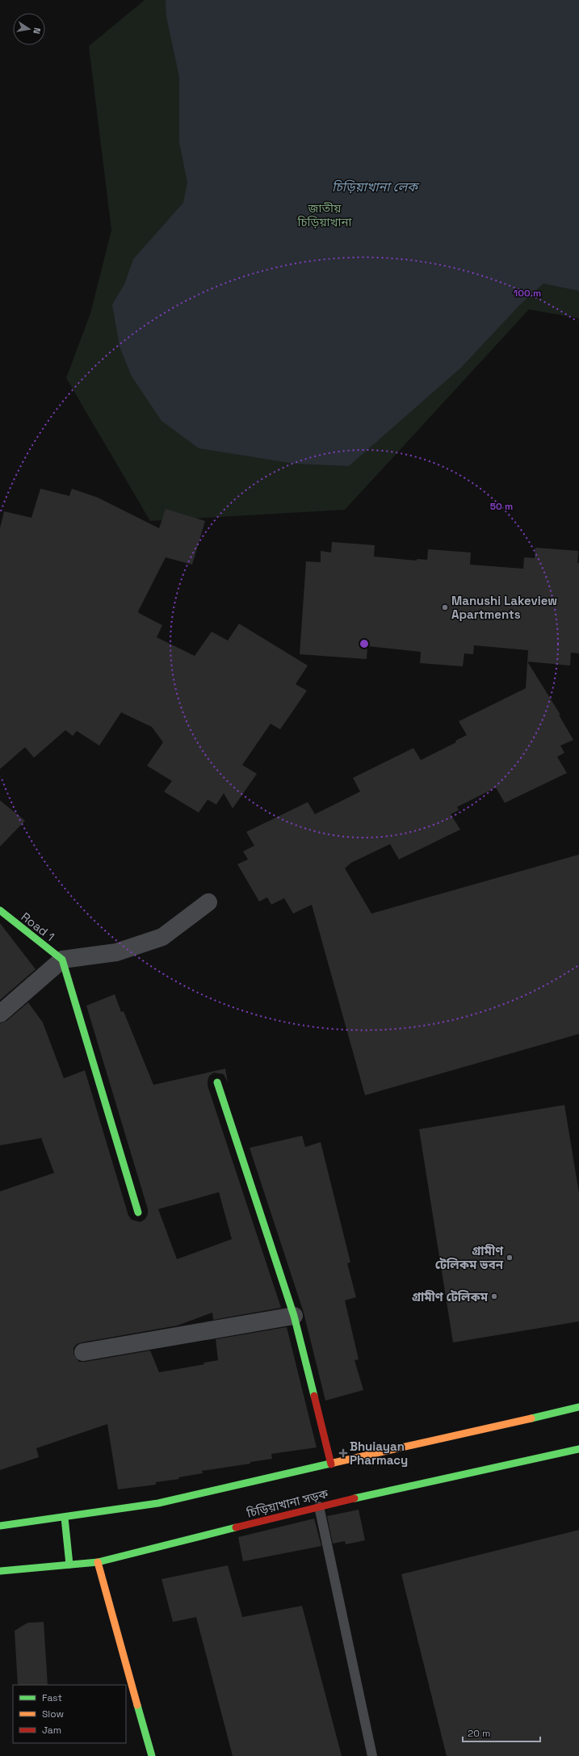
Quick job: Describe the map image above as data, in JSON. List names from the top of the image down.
{
  "streets": {
    "main road": ["Road 1", "চিড়িয়াখানা সড়ক"]
  },
  "water": ["চিড়িয়াখানা লেক"],
  "parks": ["জাতীয় চিড়িয়াখানা"],
  "places": {
    "other": ["Manushi Lakeview Apartments", "গ্রামীণ টেলিকম ভবন", "গ্রামীণ টেলিকম"],
    "health": ["Bhuiayan Pharmacy"]
  },
  "legend": ["Fast", "Slow", "Jam"],
  "scale_bar": "20 m",
  "north": "right",
  "rings": ["100 m", "50 m"]
}
